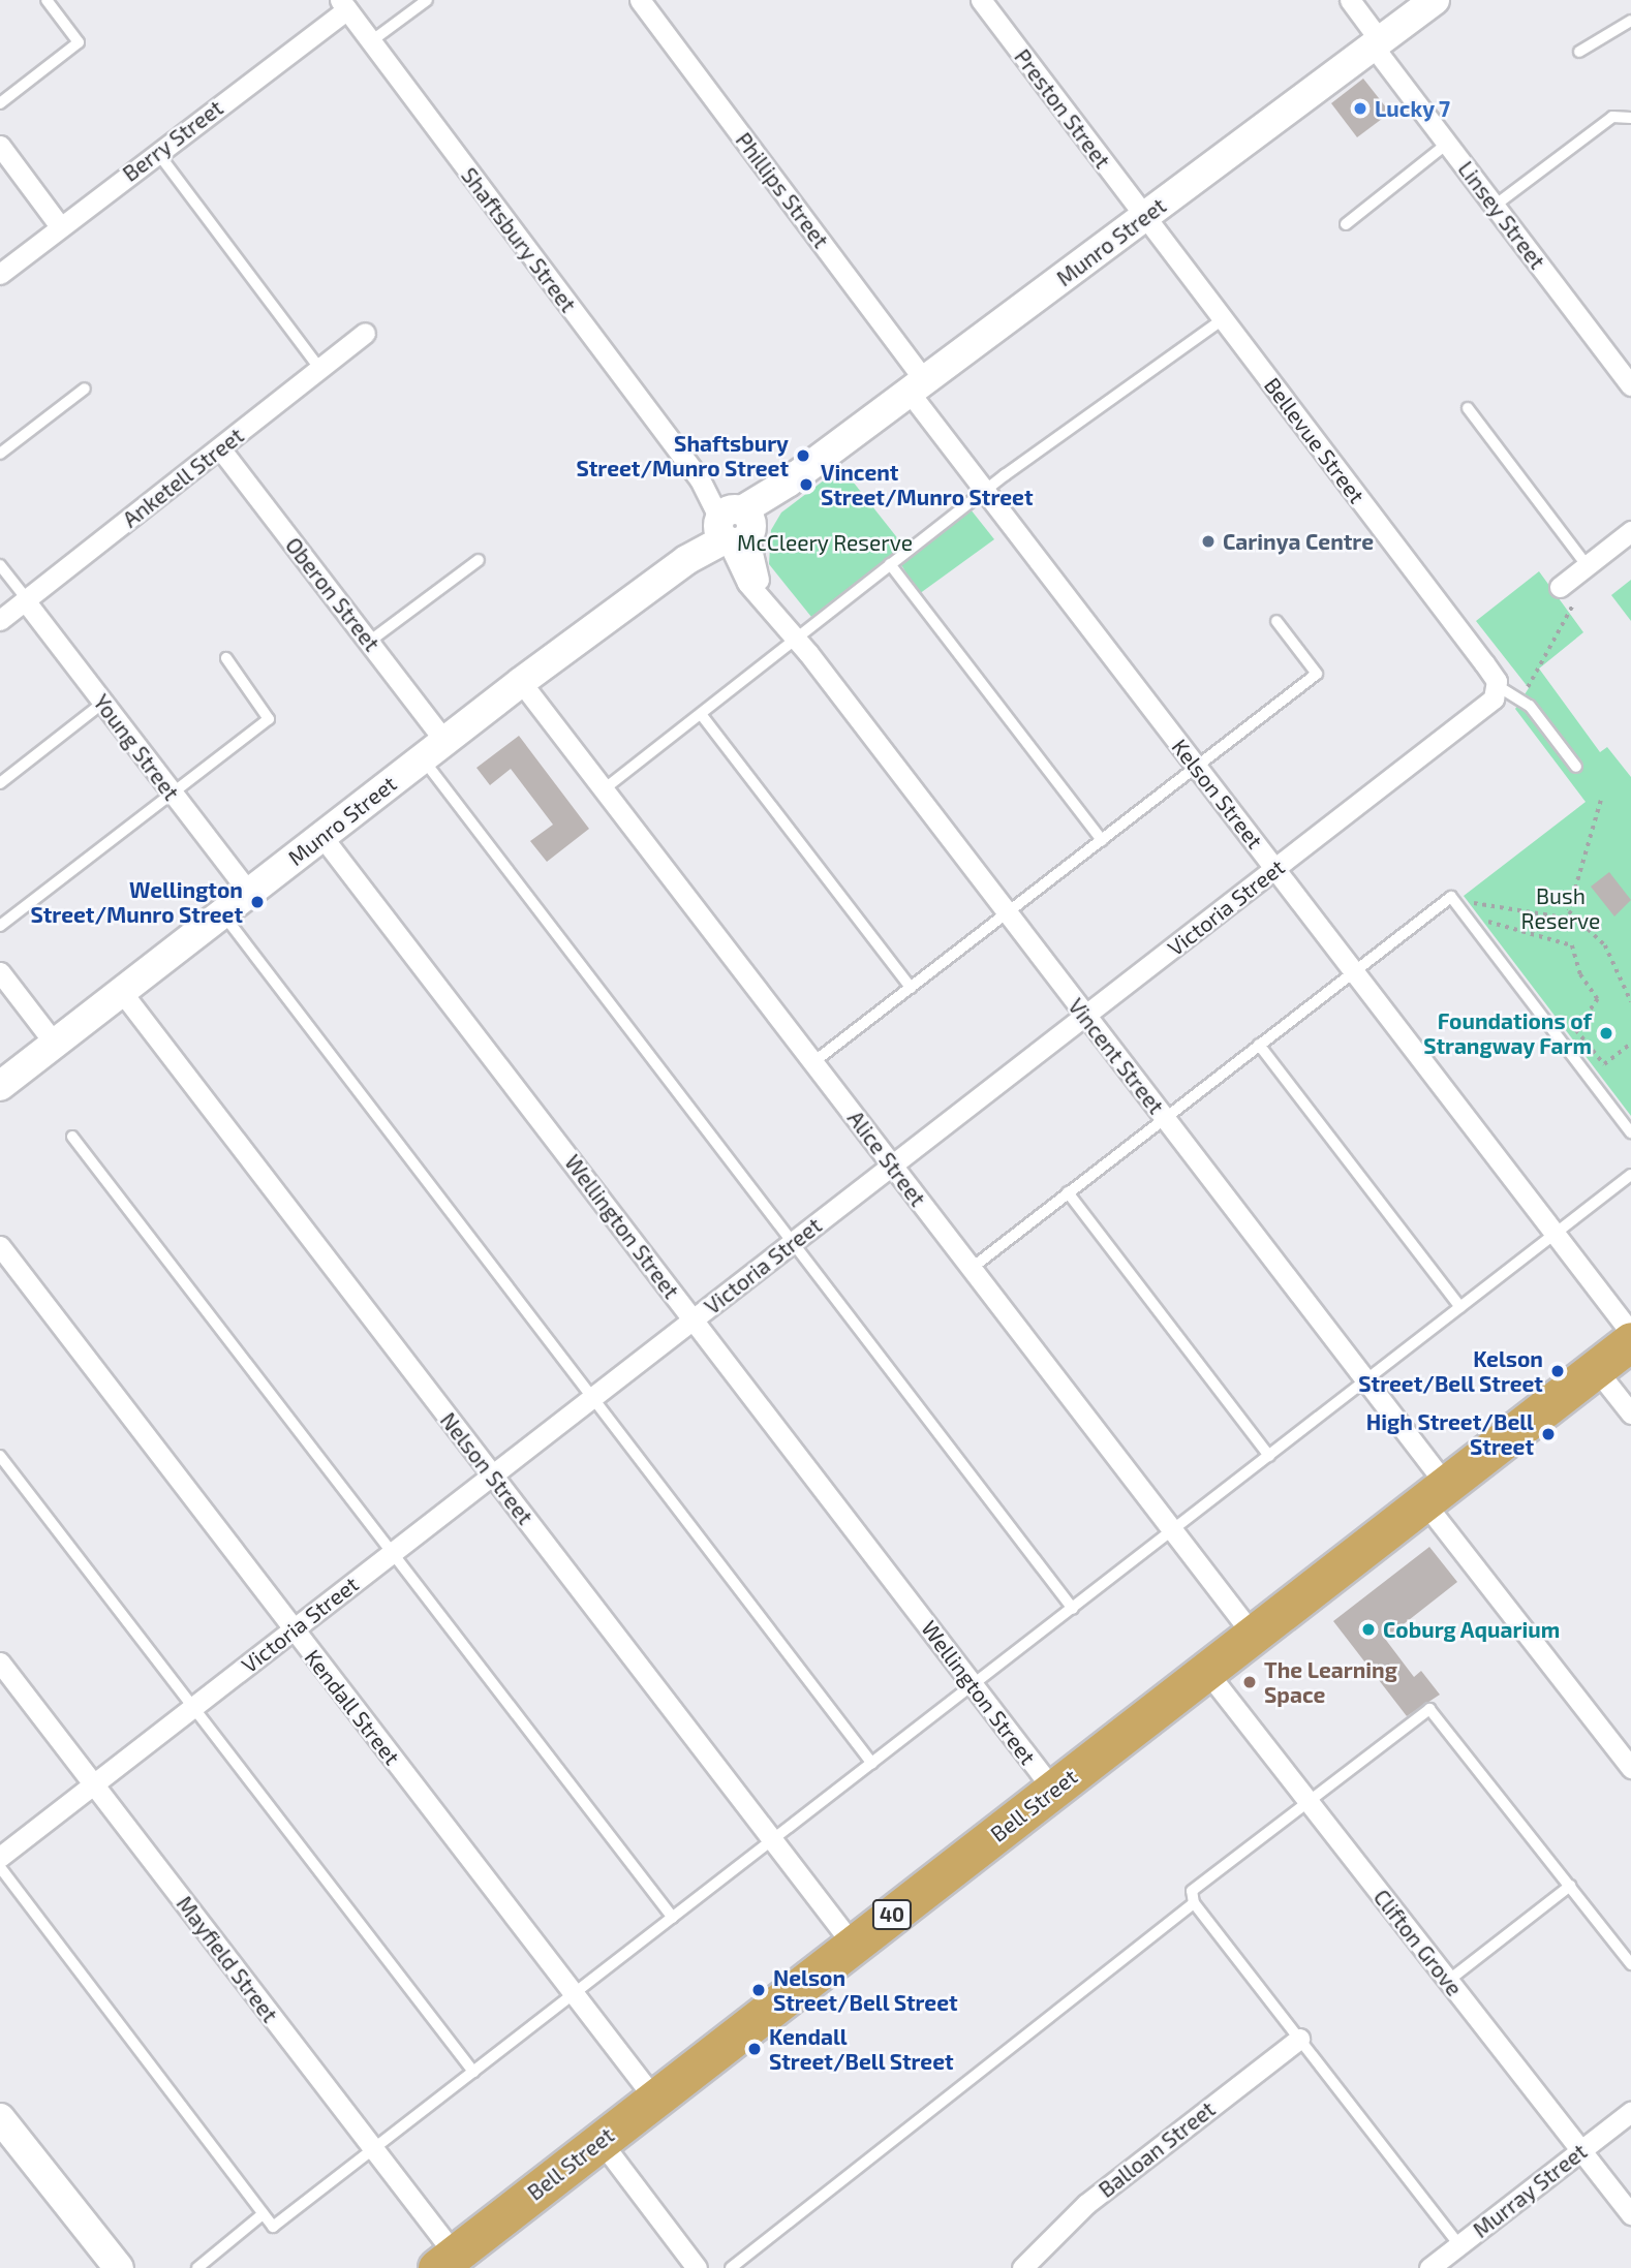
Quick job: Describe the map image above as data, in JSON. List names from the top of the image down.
{
  "streets": {
    "highway": ["Bell Street", "40"],
    "street": [
      "Preston Street",
      "Berry Street",
      "Phillips Street",
      "Linsey Street",
      "Shaftsbury Street",
      "Munro Street",
      "Bellevue Street",
      "Anketell Street",
      "Oberon Street",
      "Young Street",
      "Kelson Street",
      "Victoria Street",
      "Vincent Street",
      "Alice Street",
      "Wellington Street",
      "Nelson Street",
      "Kendall Street",
      "Clifton Grove",
      "Mayfield Street",
      "Balloan Street",
      "Murray Street"
    ]
  },
  "crossings": [
    ["Preston Street", "Munro Street"],
    ["Preston Street", "Bellevue Street"],
    ["Berry Street", "Shaftsbury Street"],
    ["Phillips Street", "Munro Street"],
    ["Phillips Street", "Kelson Street"],
    ["Linsey Street", "Munro Street"],
    ["Shaftsbury Street", "Munro Street"],
    ["Shaftsbury Street", "Vincent Street"],
    ["Munro Street", "Bellevue Street"],
    ["Munro Street", "Oberon Street"],
    ["Munro Street", "Young Street"],
    ["Munro Street", "Kelson Street"],
    ["Munro Street", "Vincent Street"],
    ["Munro Street", "Alice Street"],
    ["Munro Street", "Wellington Street"],
    ["Munro Street", "Nelson Street"],
    ["Bellevue Street", "Victoria Street"],
    ["Anketell Street", "Oberon Street"],
    ["Anketell Street", "Young Street"],
    ["Kelson Street", "Victoria Street"],
    ["Victoria Street", "Vincent Street"],
    ["Victoria Street", "Alice Street"],
    ["Victoria Street", "Wellington Street"],
    ["Victoria Street", "Nelson Street"],
    ["Victoria Street", "Kendall Street"],
    ["Victoria Street", "Mayfield Street"],
    ["Vincent Street", "Bell Street"],
    ["Alice Street", "Bell Street"],
    ["Wellington Street", "Bell Street"],
    ["Nelson Street", "Bell Street"],
    ["Kendall Street", "Bell Street"],
    ["Bell Street", "Clifton Grove"],
    ["Bell Street", "Mayfield Street"],
    ["Clifton Grove", "Murray Street"]
  ],
  "parks": ["McCleery Reserve", "Bush Reserve"],
  "places": [
    "Lucky 7",
    "Shaftsbury Street/Munro Street",
    "Vincent Street/Munro Street",
    "Carinya Centre",
    "Wellington Street/Munro Street",
    "Foundations of Strangway Farm",
    "Kelson Street/Bell Street",
    "High Street/Bell Street",
    "Coburg Aquarium",
    "The Learning Space",
    "Nelson Street/Bell Street",
    "Kendall Street/Bell Street"
  ]
}
